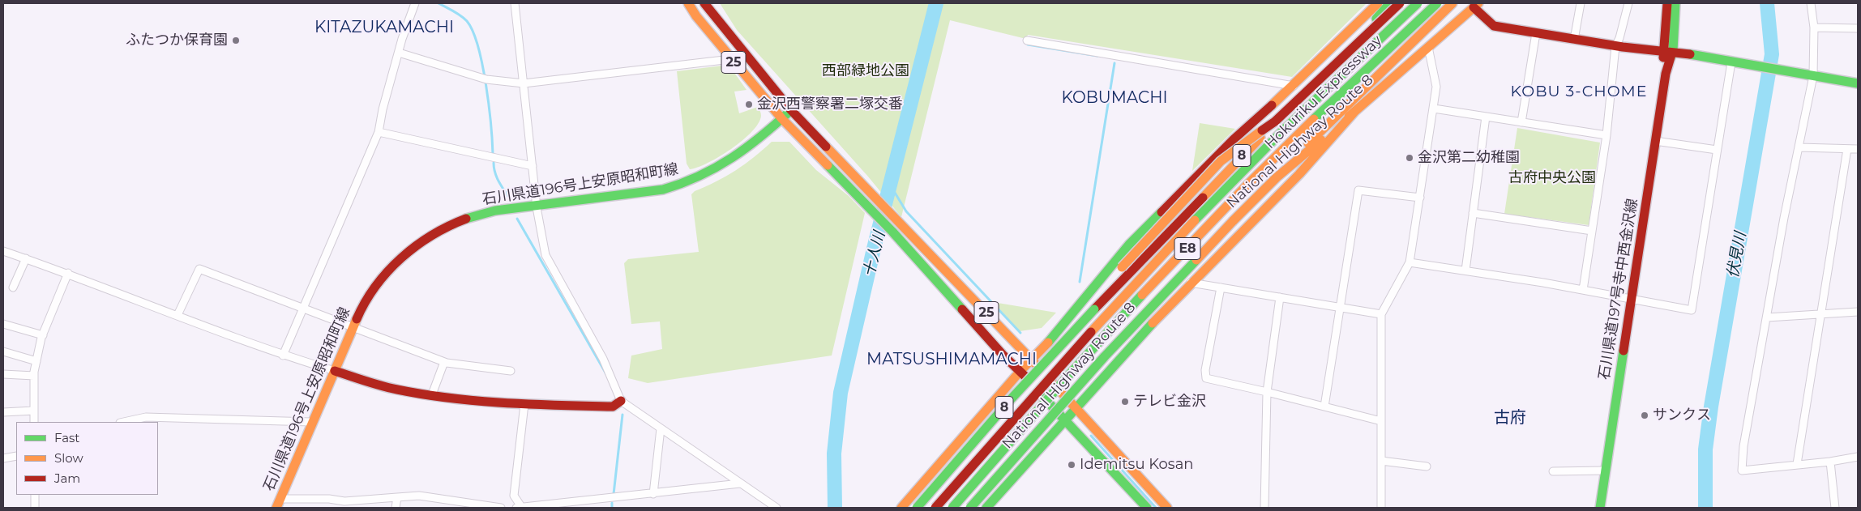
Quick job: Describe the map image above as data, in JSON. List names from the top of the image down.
{
  "streets": {
    "main road": [
      "25",
      "Hokuriku Expressway",
      "National Highway Route 8",
      "8",
      "石川県道196号上安原昭和町線",
      "E8",
      "石川県道197号寺中西金沢線"
    ]
  },
  "crossings": [
    ["25", "石川県道196号上安原昭和町線"]
  ],
  "districts": [
    "KITAZUKAMACHI",
    "KOBU 3-CHOME",
    "KOBUMACHI",
    "MATSUSHIMAMACHI",
    "古府"
  ],
  "water": ["十人川", "伏見川"],
  "parks": ["西部緑地公園", "古府中央公園"],
  "places": [
    "ふたつか保育園",
    "金沢西警察署二塚交番",
    "金沢第二幼稚園",
    "テレビ金沢",
    "サンクス",
    "Idemitsu Kosan"
  ],
  "legend": ["Fast", "Slow", "Jam"]
}
